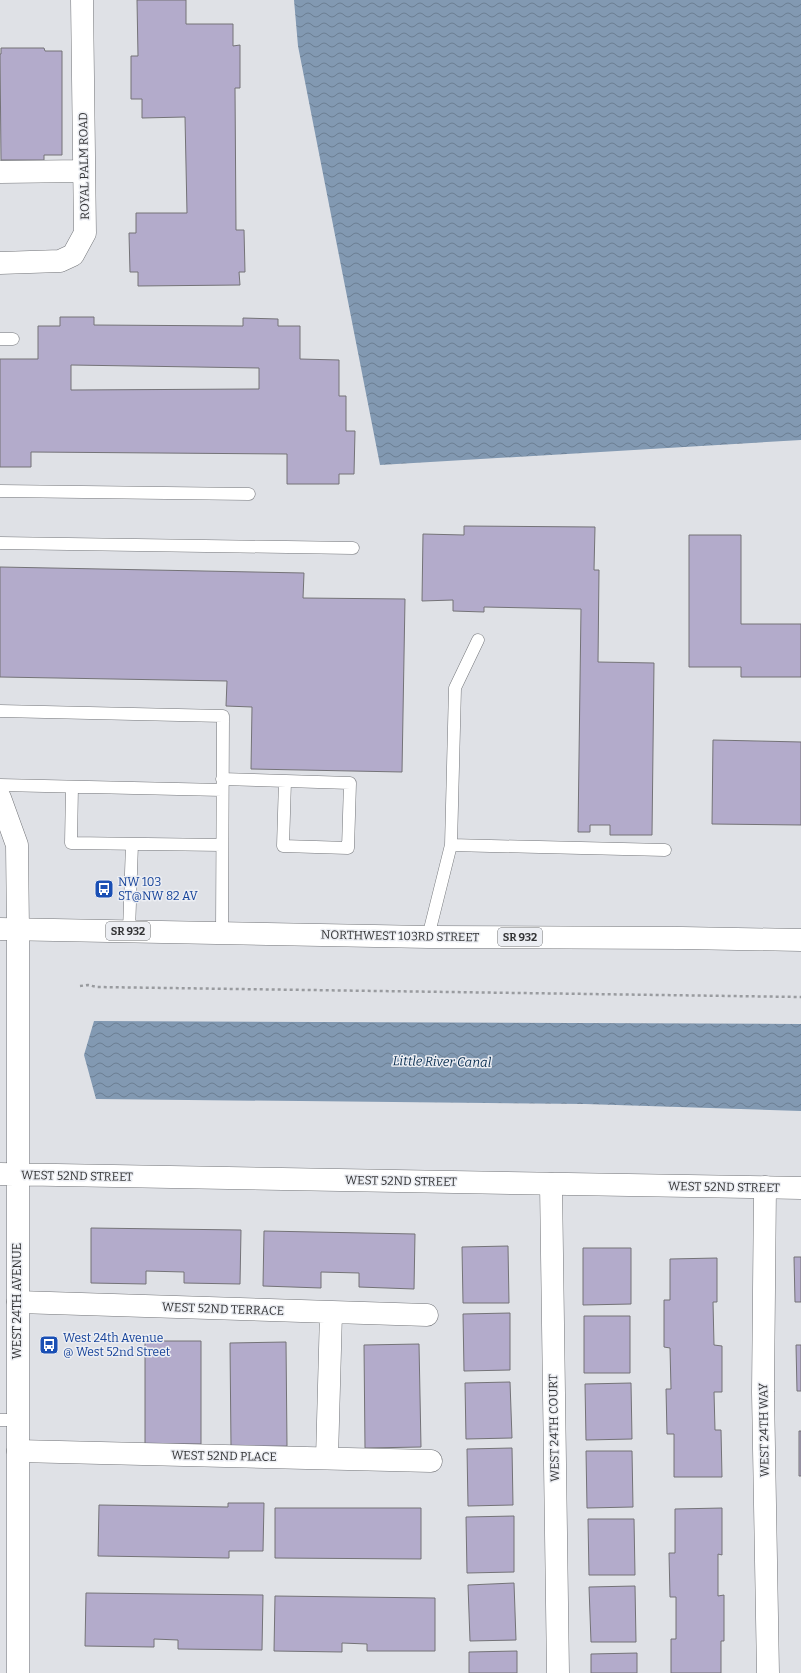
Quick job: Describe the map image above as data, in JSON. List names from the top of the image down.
{
  "streets": {
    "street": [
      "ROYAL PALM ROAD",
      "SR 932",
      "NORTHWEST 103RD STREET",
      "WEST 52ND STREET",
      "WEST 24TH AVENUE",
      "WEST 52ND TERRACE",
      "WEST 24TH COURT",
      "WEST 24TH WAY",
      "WEST 52ND PLACE"
    ]
  },
  "crossings": [
    ["NORTHWEST 103RD STREET", "WEST 24TH AVENUE"],
    ["WEST 52ND STREET", "WEST 24TH AVENUE"],
    ["WEST 52ND STREET", "WEST 24TH COURT"],
    ["WEST 52ND STREET", "WEST 24TH WAY"],
    ["WEST 24TH AVENUE", "WEST 52ND TERRACE"],
    ["WEST 24TH AVENUE", "WEST 52ND PLACE"]
  ],
  "water": ["Little River Canal"],
  "places": {
    "bus stop": ["NW 103 ST@NW 82 AV", "West 24th Avenue @ West 52nd Street"]
  }
}
